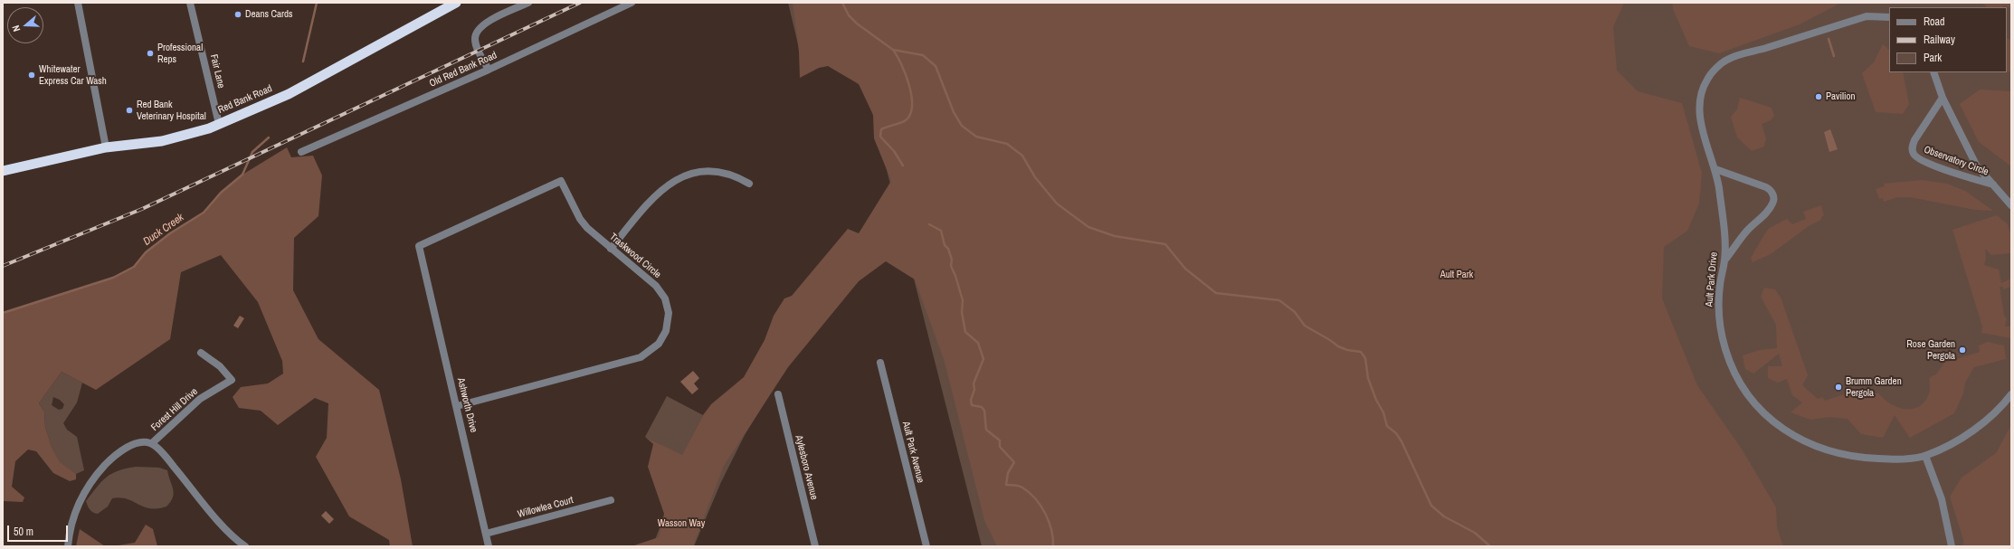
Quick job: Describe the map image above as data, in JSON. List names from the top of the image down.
{
  "streets": {
    "highway": ["Red Bank Road"],
    "street": [
      "Old Red Bank Road",
      "Fair Lane",
      "Observatory Circle",
      "Traskwood Circle",
      "Ault Park Drive",
      "Ashworth Drive",
      "Forest Hill Drive",
      "Ault Park Avenue",
      "Aylesboro Avenue",
      "Willowlea Court"
    ]
  },
  "crossings": [
    ["Fair Lane", "Red Bank Road"],
    ["Traskwood Circle", "Ashworth Drive"],
    ["Ashworth Drive", "Willowlea Court"]
  ],
  "water": ["Duck Creek"],
  "parks": ["Ault Park", "Wasson Way"],
  "places": [
    "Deans Cards",
    "Professional Reps",
    "Whitewater Express Car Wash",
    "Pavilion",
    "Red Bank Veterinary Hospital",
    "Rose Garden Pergola",
    "Brumm Garden Pergola"
  ],
  "legend": ["Road", "Railway", "Park"],
  "scale_bar": "50 m",
  "north": "left"
}
